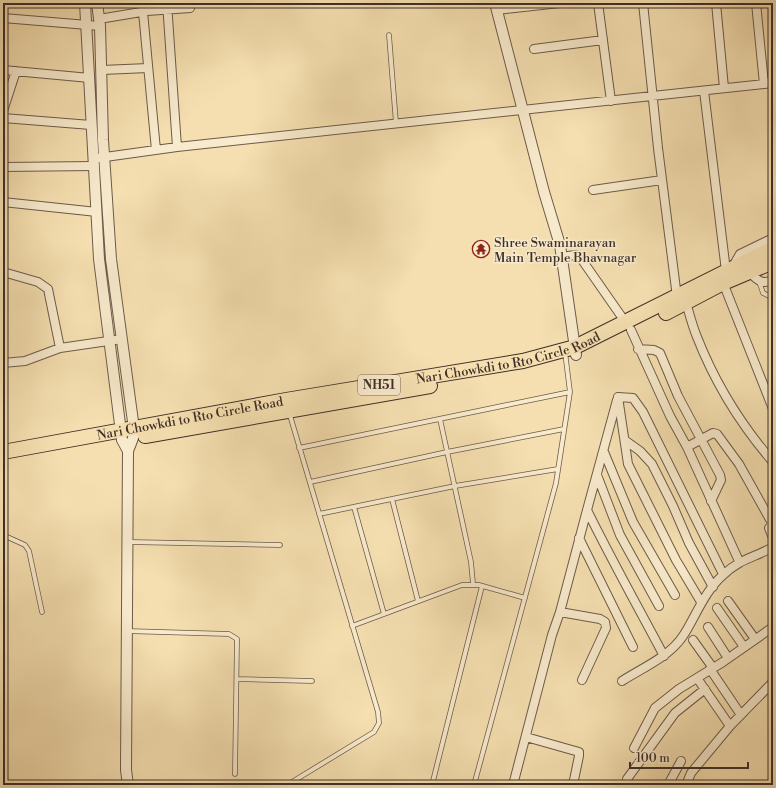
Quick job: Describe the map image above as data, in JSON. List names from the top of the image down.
{
  "streets": {
    "highway": ["Nari Chowkdi to Rto Circle Road", "NH51"]
  },
  "crossings": [
    ["Nari Chowkdi to Rto Circle Road", "NH51"]
  ],
  "places": {
    "temple": ["Shree Swaminarayan Main Temple Bhavnagar"]
  },
  "scale_bar": "100 m"
}
